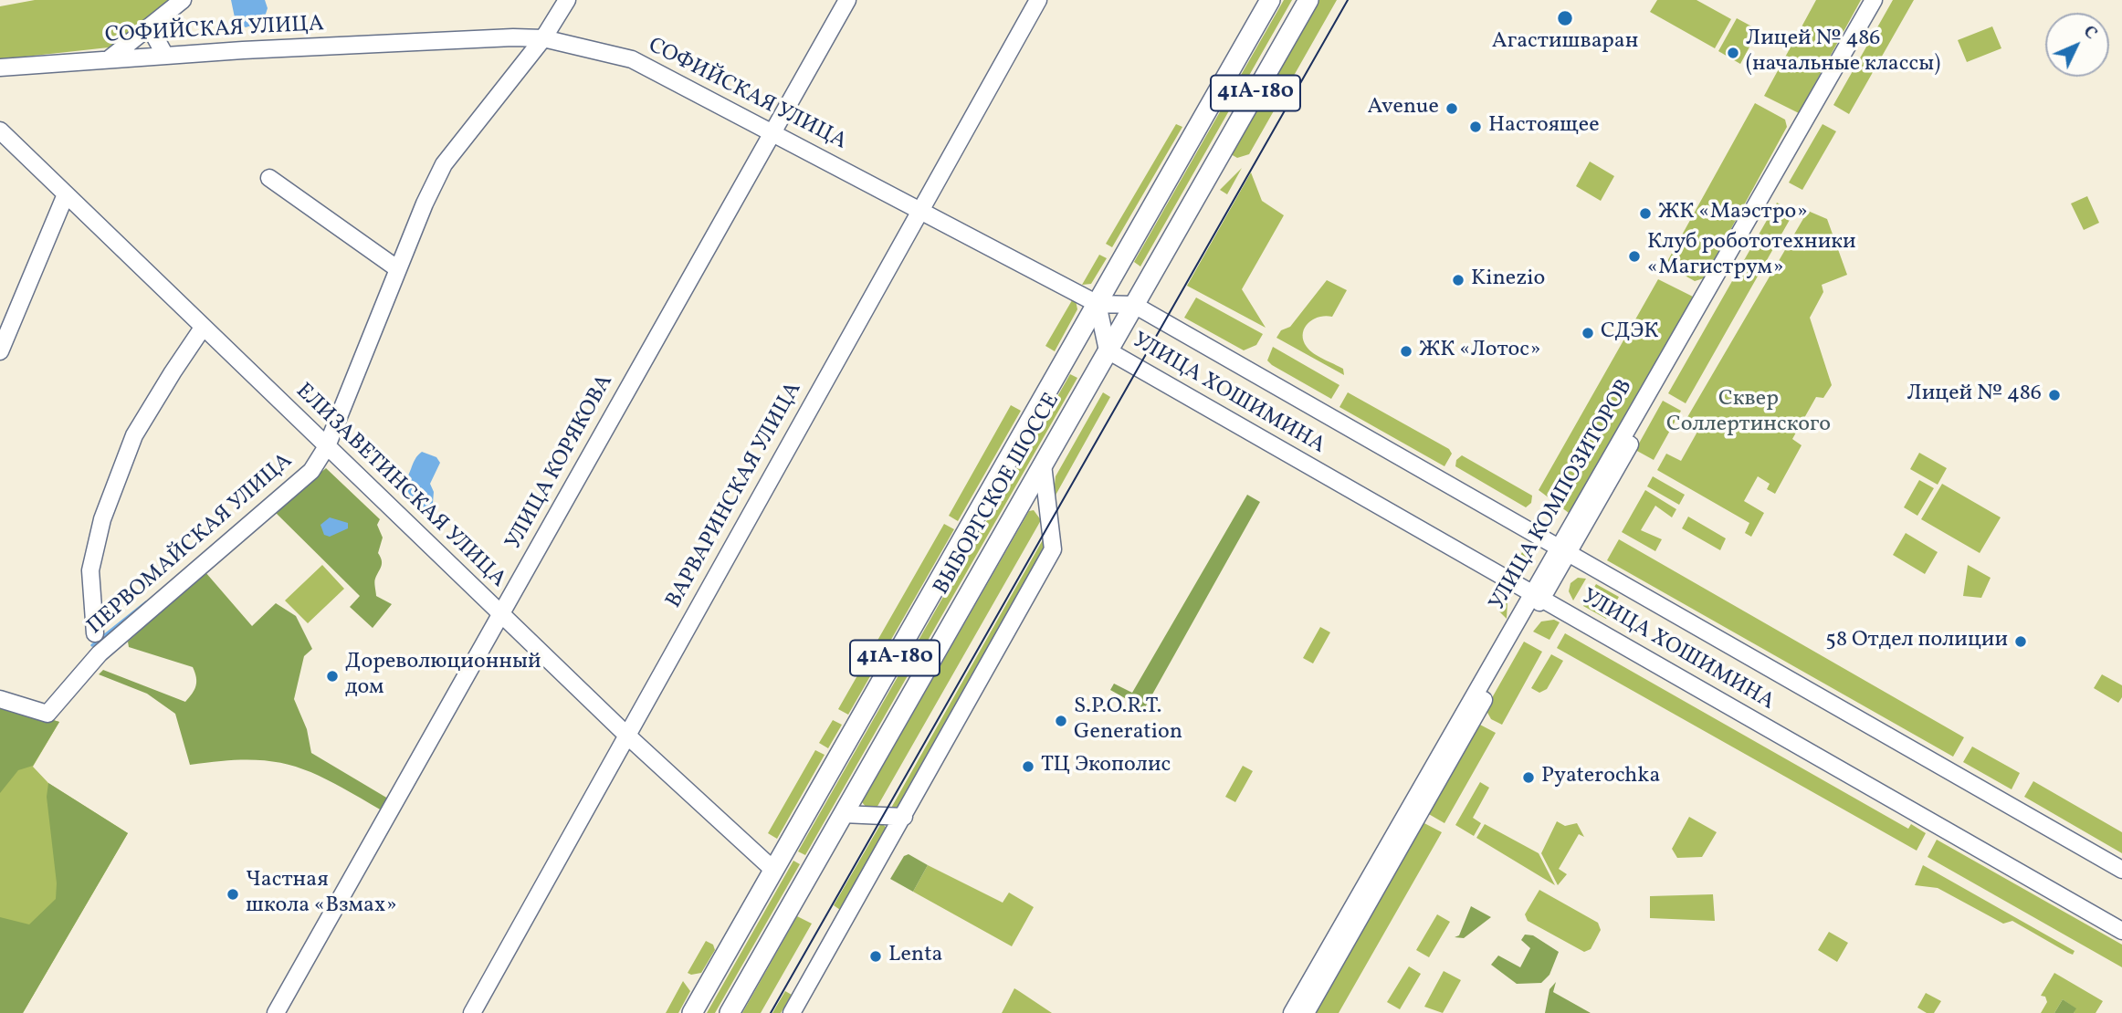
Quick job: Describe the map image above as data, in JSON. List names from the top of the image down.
{
  "streets": {
    "main road": ["41А-180", "ВЫБОРГСКОЕ ШОССЕ"],
    "street": [
      "СОФИЙСКАЯ УЛИЦА",
      "УЛИЦА ХОШИМИНА",
      "УЛИЦА КОРЯКОВА",
      "ЕЛИЗАВЕТИНСКАЯ УЛИЦА",
      "ВАРВАРИНСКАЯ УЛИЦА",
      "УЛИЦА КОМПОЗИТОРОВ",
      "ПЕРВОМАЙСКАЯ УЛИЦА"
    ]
  },
  "crossings": [
    ["СОФИЙСКАЯ УЛИЦА", "УЛИЦА ХОШИМИНА"],
    ["СОФИЙСКАЯ УЛИЦА", "УЛИЦА КОРЯКОВА"],
    ["СОФИЙСКАЯ УЛИЦА", "ВЫБОРГСКОЕ ШОССЕ"],
    ["СОФИЙСКАЯ УЛИЦА", "ВАРВАРИНСКАЯ УЛИЦА"],
    ["СОФИЙСКАЯ УЛИЦА", "ПЕРВОМАЙСКАЯ УЛИЦА"],
    ["УЛИЦА ХОШИМИНА", "ВЫБОРГСКОЕ ШОССЕ"],
    ["УЛИЦА ХОШИМИНА", "УЛИЦА КОМПОЗИТОРОВ"],
    ["УЛИЦА КОРЯКОВА", "ЕЛИЗАВЕТИНСКАЯ УЛИЦА"],
    ["ЕЛИЗАВЕТИНСКАЯ УЛИЦА", "ВЫБОРГСКОЕ ШОССЕ"],
    ["ЕЛИЗАВЕТИНСКАЯ УЛИЦА", "ВАРВАРИНСКАЯ УЛИЦА"],
    ["ЕЛИЗАВЕТИНСКАЯ УЛИЦА", "ПЕРВОМАЙСКАЯ УЛИЦА"]
  ],
  "parks": ["Сквер Соллертинского"],
  "places": [
    "Агастишваран",
    "Лицей № 486 (начальные классы)",
    "Avenue",
    "Настоящее",
    "ЖК «Маэстро»",
    "Клуб робототехники «Магиструм»",
    "Kinezio",
    "СДЭК",
    "ЖК «Лотос»",
    "Лицей № 486",
    "58 Отдел полиции",
    "Дореволюционный дом",
    "S.P.O.R.T. Generation",
    "ТЦ Экополис",
    "Pyaterochka",
    "Частная школа «Взмах»",
    "Lenta"
  ],
  "north": "top right"
}
